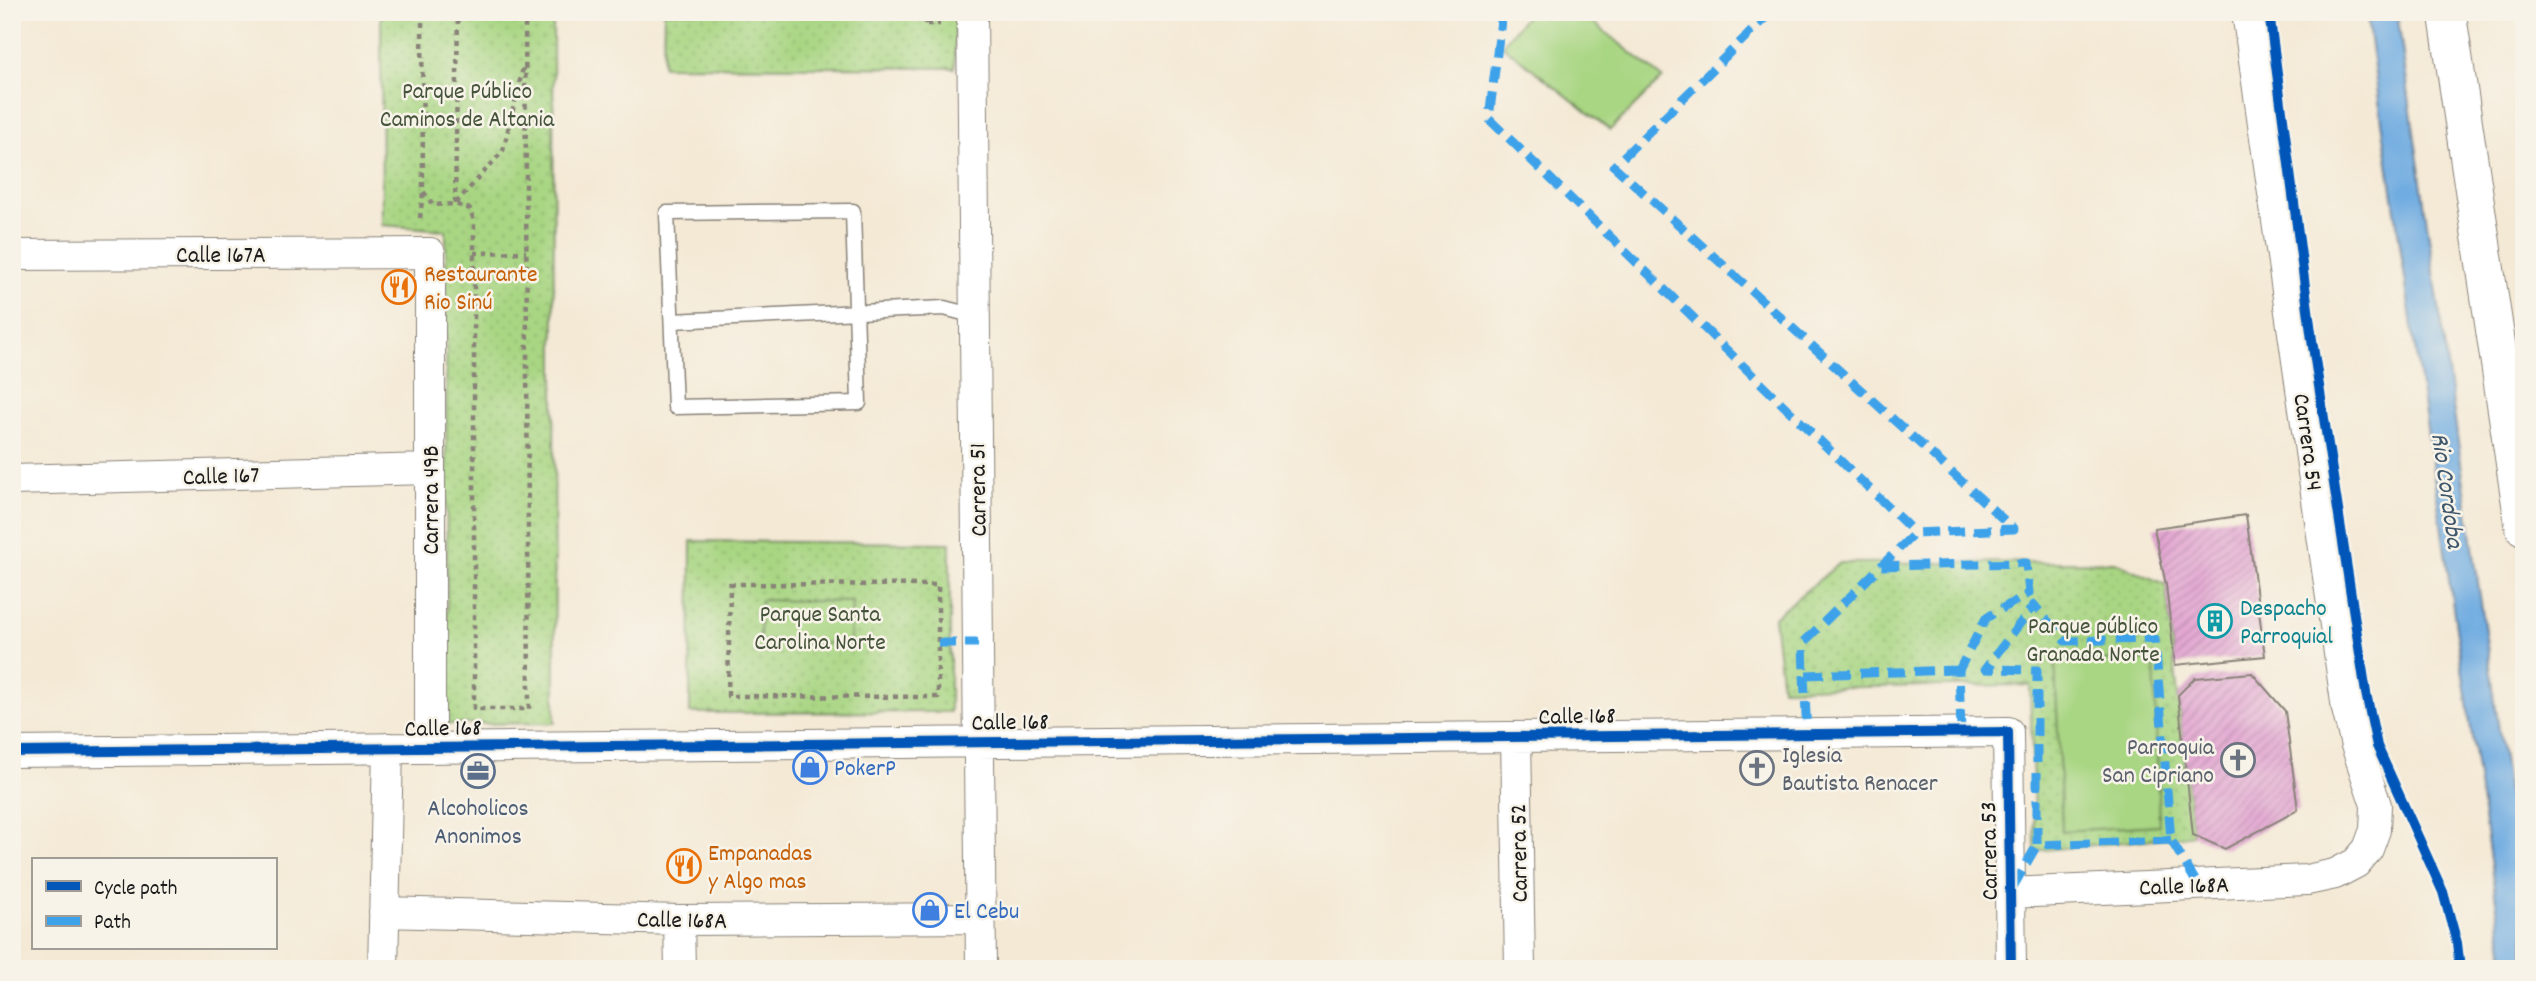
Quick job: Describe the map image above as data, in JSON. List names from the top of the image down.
{
  "streets": {
    "street": [
      "Calle 167A",
      "Carrera 54",
      "Calle 167",
      "Carrera 51",
      "Carrera 49B",
      "Calle 168",
      "Carrera 53",
      "Carrera 52",
      "Calle 168A"
    ]
  },
  "crossings": [
    ["Calle 167A", "Carrera 49B"],
    ["Carrera 54", "Calle 168A"],
    ["Calle 167", "Carrera 49B"],
    ["Carrera 51", "Calle 168"],
    ["Carrera 51", "Calle 168A"],
    ["Carrera 49B", "Calle 168"],
    ["Calle 168", "Carrera 53"],
    ["Calle 168", "Carrera 52"],
    ["Carrera 53", "Calle 168A"]
  ],
  "water": ["Rio Cordoba"],
  "parks": ["Parque Público Caminos de Altania", "Parque Santa Carolina Norte", "Parque público Granada Norte"],
  "places": {
    "restaurant": ["Restaurante Rio Sinú", "Empanadas y Algo mas"],
    "building": ["Despacho Parroquial"],
    "church": ["Parroquia San Cipriano", "Iglesia Bautista Renacer"],
    "shop": ["PokerP", "El Cebu"],
    "office": ["Alcoholicos Anonimos"]
  },
  "legend": ["Cycle path", "Path"]
}
